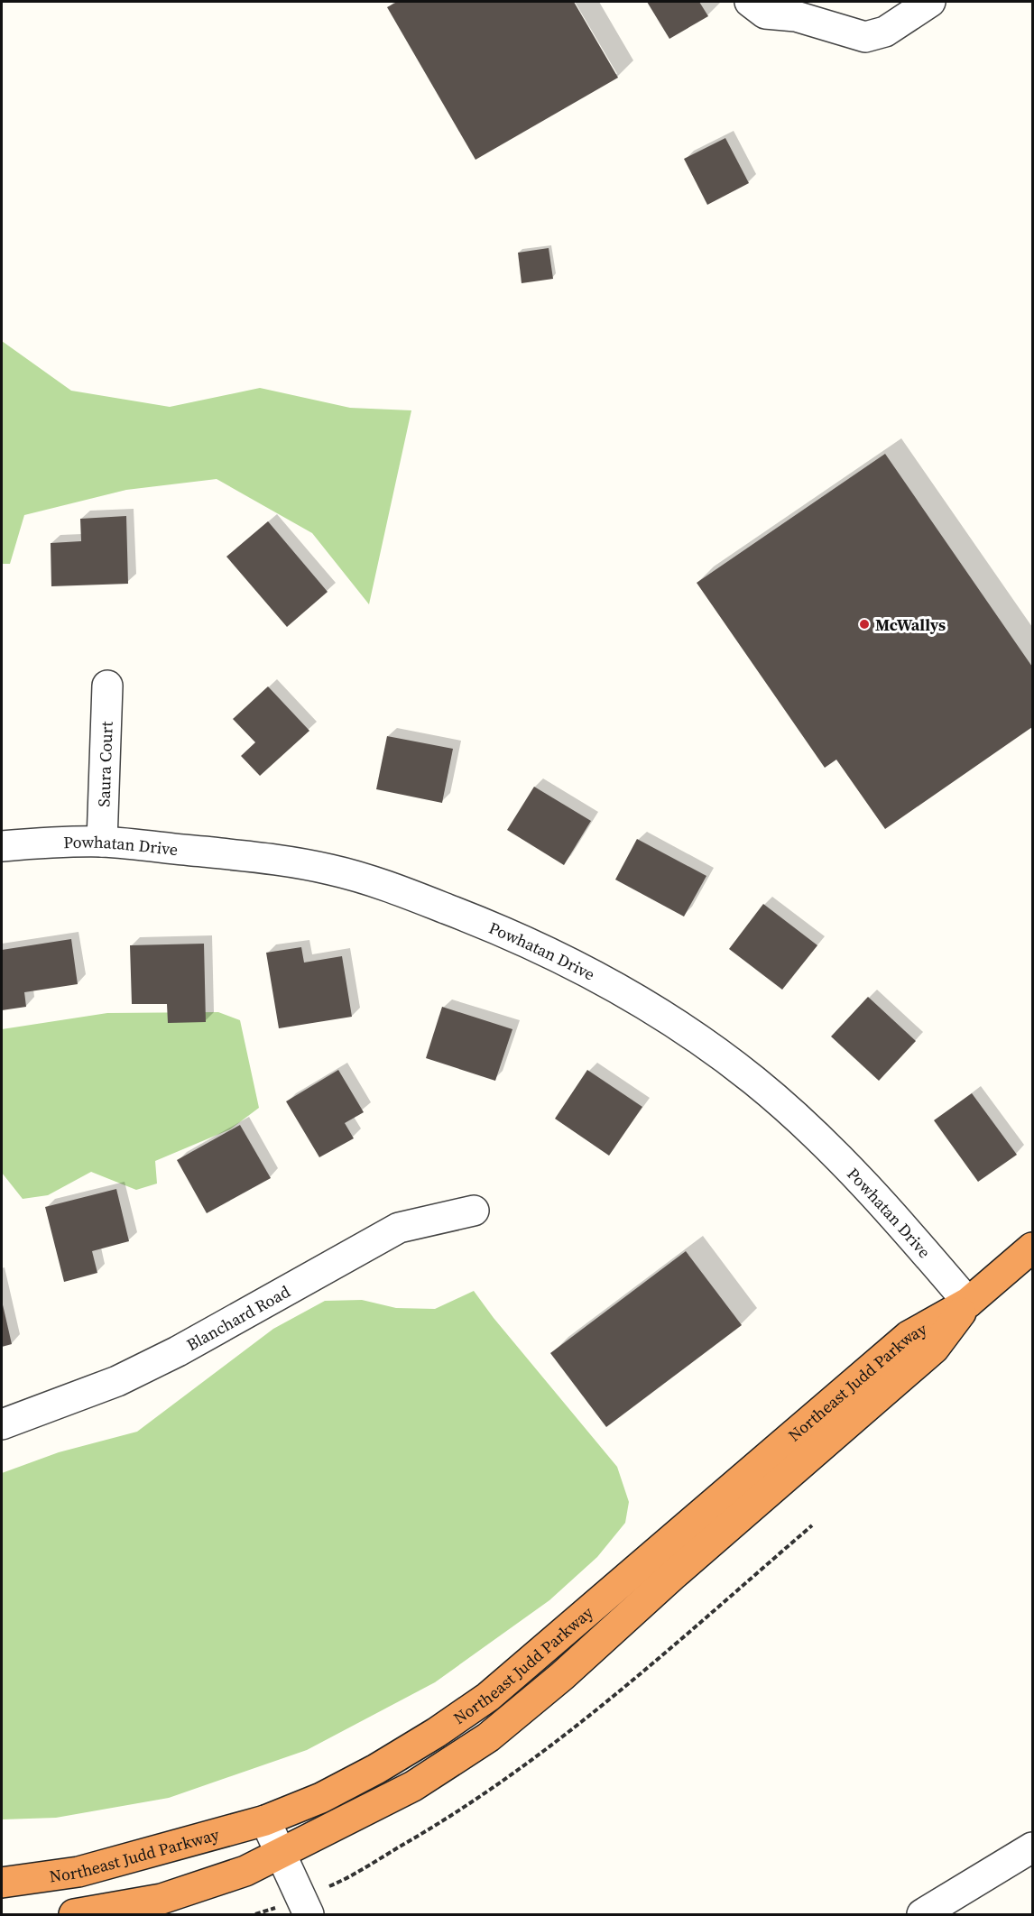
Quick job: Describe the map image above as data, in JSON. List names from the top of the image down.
{
  "streets": {
    "highway": ["Northeast Judd Parkway"],
    "street": ["Saura Court", "Powhatan Drive", "Blanchard Road"]
  },
  "crossings": [
    ["Saura Court", "Powhatan Drive"],
    ["Powhatan Drive", "Northeast Judd Parkway"]
  ],
  "places": ["McWallys"]
}
